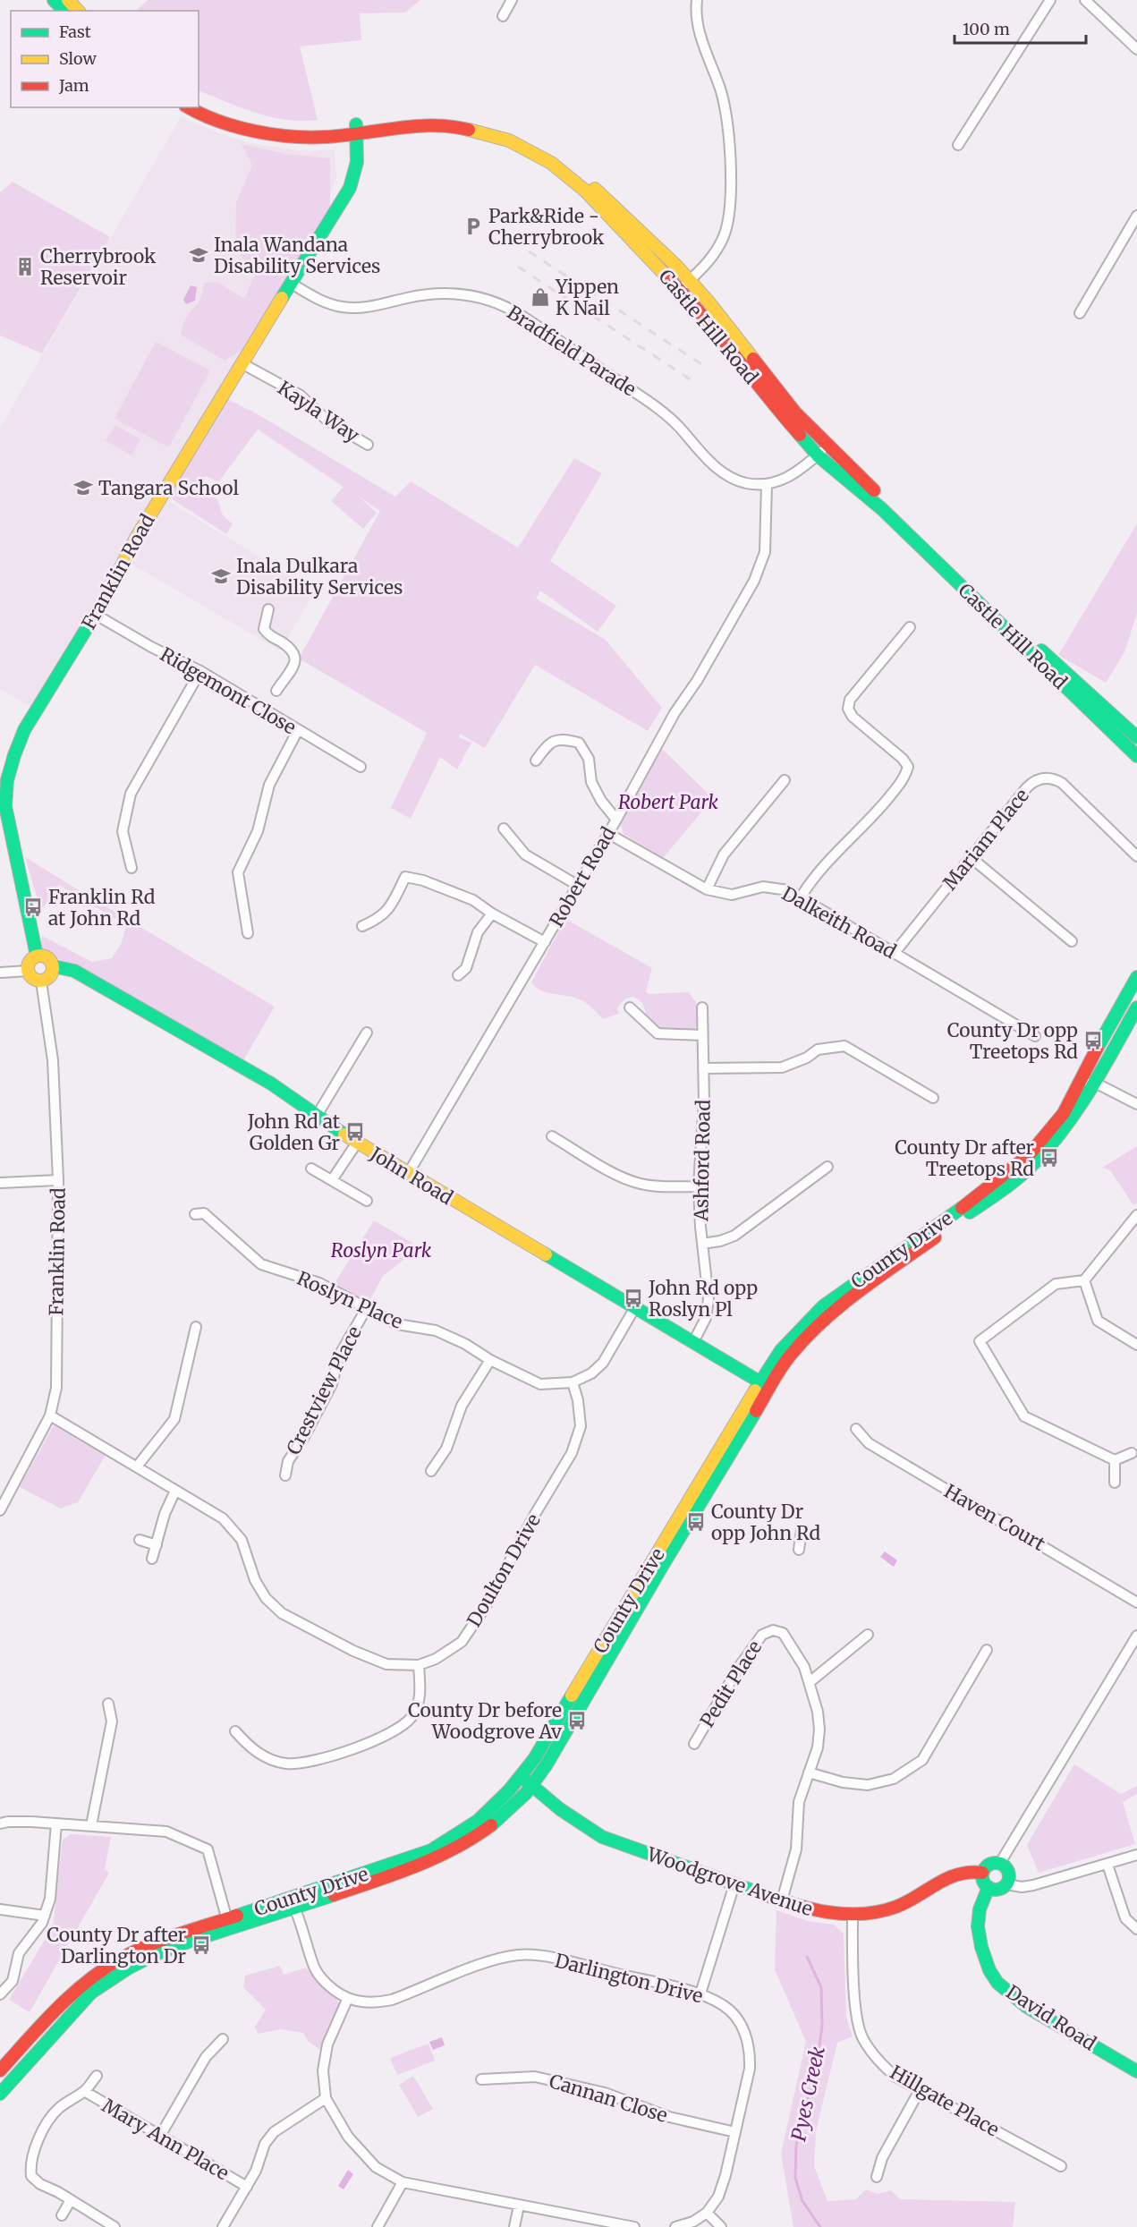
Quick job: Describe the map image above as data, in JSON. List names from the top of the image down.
{
  "streets": {
    "main road": [
      "Castle Hill Road",
      "Franklin Road",
      "John Road",
      "County Drive",
      "Woodgrove Avenue",
      "David Road"
    ],
    "street": [
      "Bradfield Parade",
      "Kayla Way",
      "Ridgemont Close",
      "Mariam Place",
      "Robert Road",
      "Dalkeith Road",
      "Ashford Road",
      "Roslyn Place",
      "Crestview Place",
      "Haven Court",
      "Doulton Drive",
      "Pedit Place",
      "Darlington Drive",
      "Cannan Close",
      "Hillgate Place",
      "Mary Ann Place"
    ]
  },
  "crossings": [
    ["Castle Hill Road", "Bradfield Parade"],
    ["Castle Hill Road", "Franklin Road"],
    ["Bradfield Parade", "Franklin Road"],
    ["Bradfield Parade", "Robert Road"],
    ["Kayla Way", "Franklin Road"],
    ["Franklin Road", "Ridgemont Close"],
    ["Franklin Road", "John Road"],
    ["Franklin Road", "Doulton Drive"],
    ["Mariam Place", "Dalkeith Road"],
    ["Robert Road", "Dalkeith Road"],
    ["Robert Road", "John Road"],
    ["Ashford Road", "John Road"],
    ["John Road", "County Drive"],
    ["John Road", "Roslyn Place"],
    ["County Drive", "Woodgrove Avenue"],
    ["Roslyn Place", "Crestview Place"],
    ["Roslyn Place", "Doulton Drive"],
    ["Woodgrove Avenue", "David Road"],
    ["Woodgrove Avenue", "Hillgate Place"],
    ["Darlington Drive", "Cannan Close"]
  ],
  "water": ["Pyes Creek"],
  "parks": ["Robert Park", "Roslyn Park"],
  "places": {
    "parking": ["Park&Ride - Cherrybrook"],
    "school or university": ["Inala Wandana Disability Services", "Tangara School", "Inala Dulkara Disability Services"],
    "building": ["Cherrybrook Reservoir"],
    "shop": ["Yippen K Nail"],
    "bus stop": [
      "Franklin Rd at John Rd",
      "County Dr opp Treetops Rd",
      "John Rd at Golden Gr",
      "County Dr after Treetops Rd",
      "John Rd opp Roslyn Pl",
      "County Dr opp John Rd",
      "County Dr before Woodgrove Av",
      "County Dr after Darlington Dr"
    ]
  },
  "legend": ["Fast", "Slow", "Jam"],
  "scale_bar": "100 m"
}
